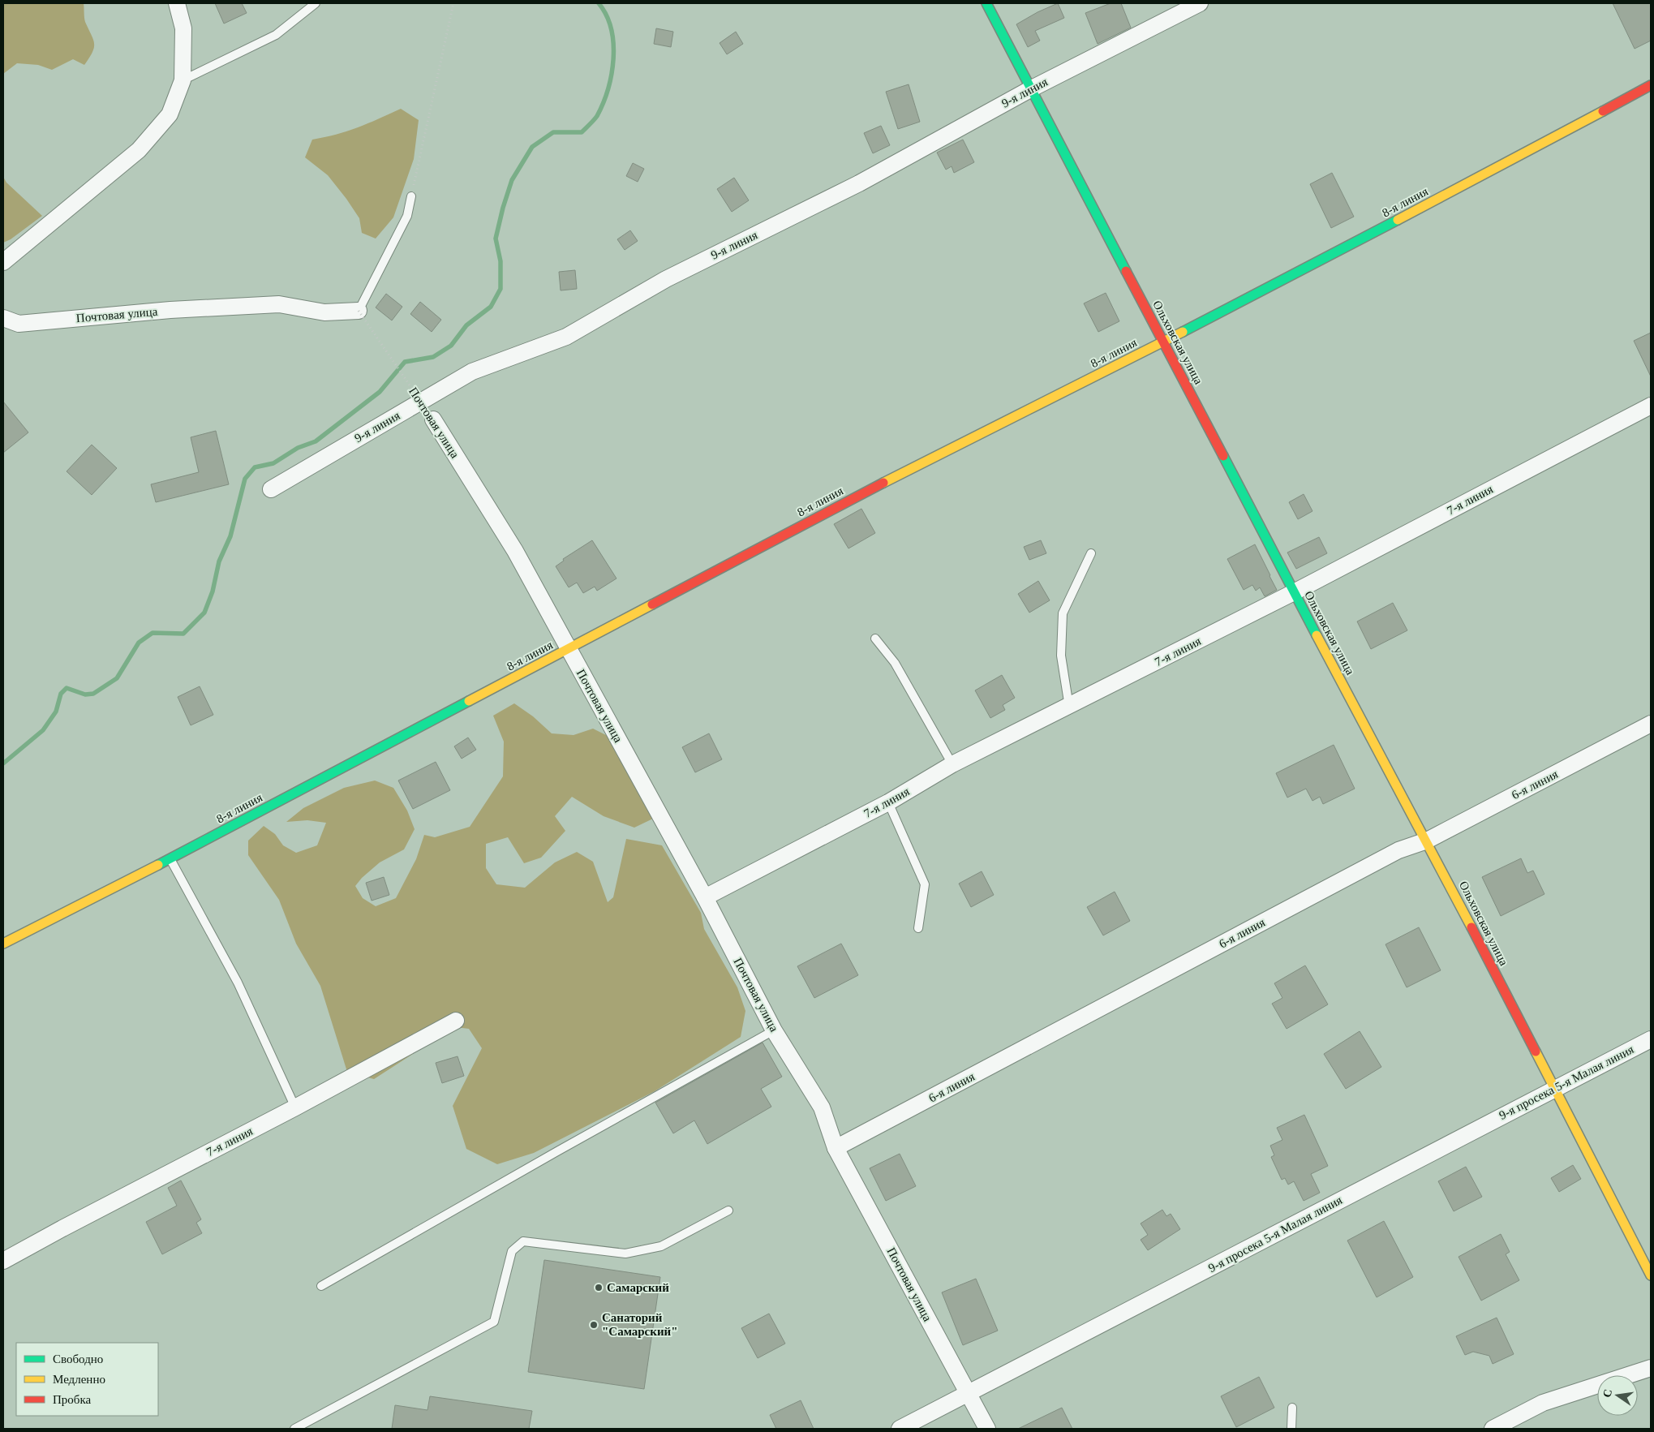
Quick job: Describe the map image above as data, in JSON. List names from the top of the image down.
{
  "streets": {
    "street": [
      "9-я линия",
      "8-я линия",
      "Почтовая улица",
      "Ольховская улица",
      "7-я линия",
      "6-я линия",
      "9-я просека 5-я Малая линия"
    ]
  },
  "crossings": [
    ["9-я линия", "Ольховская улица"],
    ["8-я линия", "Почтовая улица"],
    ["8-я линия", "Ольховская улица"],
    ["Почтовая улица", "7-я линия"],
    ["Почтовая улица", "6-я линия"],
    ["Почтовая улица", "9-я просека 5-я Малая линия"],
    ["Ольховская улица", "7-я линия"],
    ["Ольховская улица", "6-я линия"],
    ["Ольховская улица", "9-я просека 5-я Малая линия"]
  ],
  "places": ["Самарский", "Санаторий \"Самарский\""],
  "legend": ["Свободно", "Медленно", "Пробка"],
  "north": "left"
}
